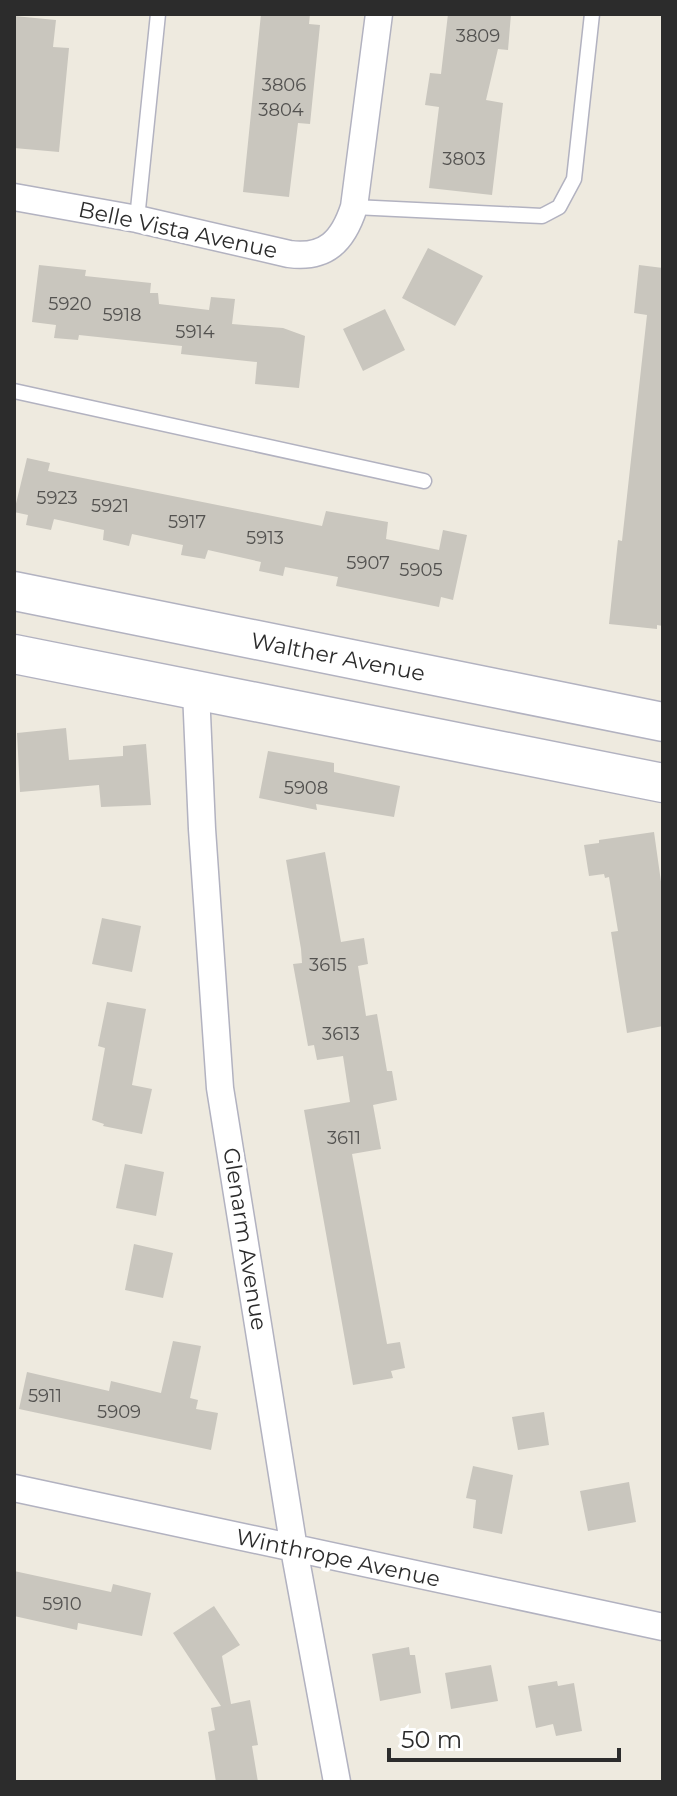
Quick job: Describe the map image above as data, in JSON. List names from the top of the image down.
{
  "streets": {
    "main road": ["Walther Avenue"],
    "street": ["Belle Vista Avenue", "Glenarm Avenue", "Winthrope Avenue"]
  },
  "crossings": [
    ["Glenarm Avenue", "Winthrope Avenue"]
  ],
  "house_numbers": [
    "3809",
    "3806",
    "3804",
    "3803",
    "5920",
    "5918",
    "5914",
    "5923",
    "5921",
    "5917",
    "5913",
    "5907",
    "5905",
    "5908",
    "3615",
    "3613",
    "3611",
    "5911",
    "5909",
    "5910"
  ],
  "scale_bar": "50 m"
}
